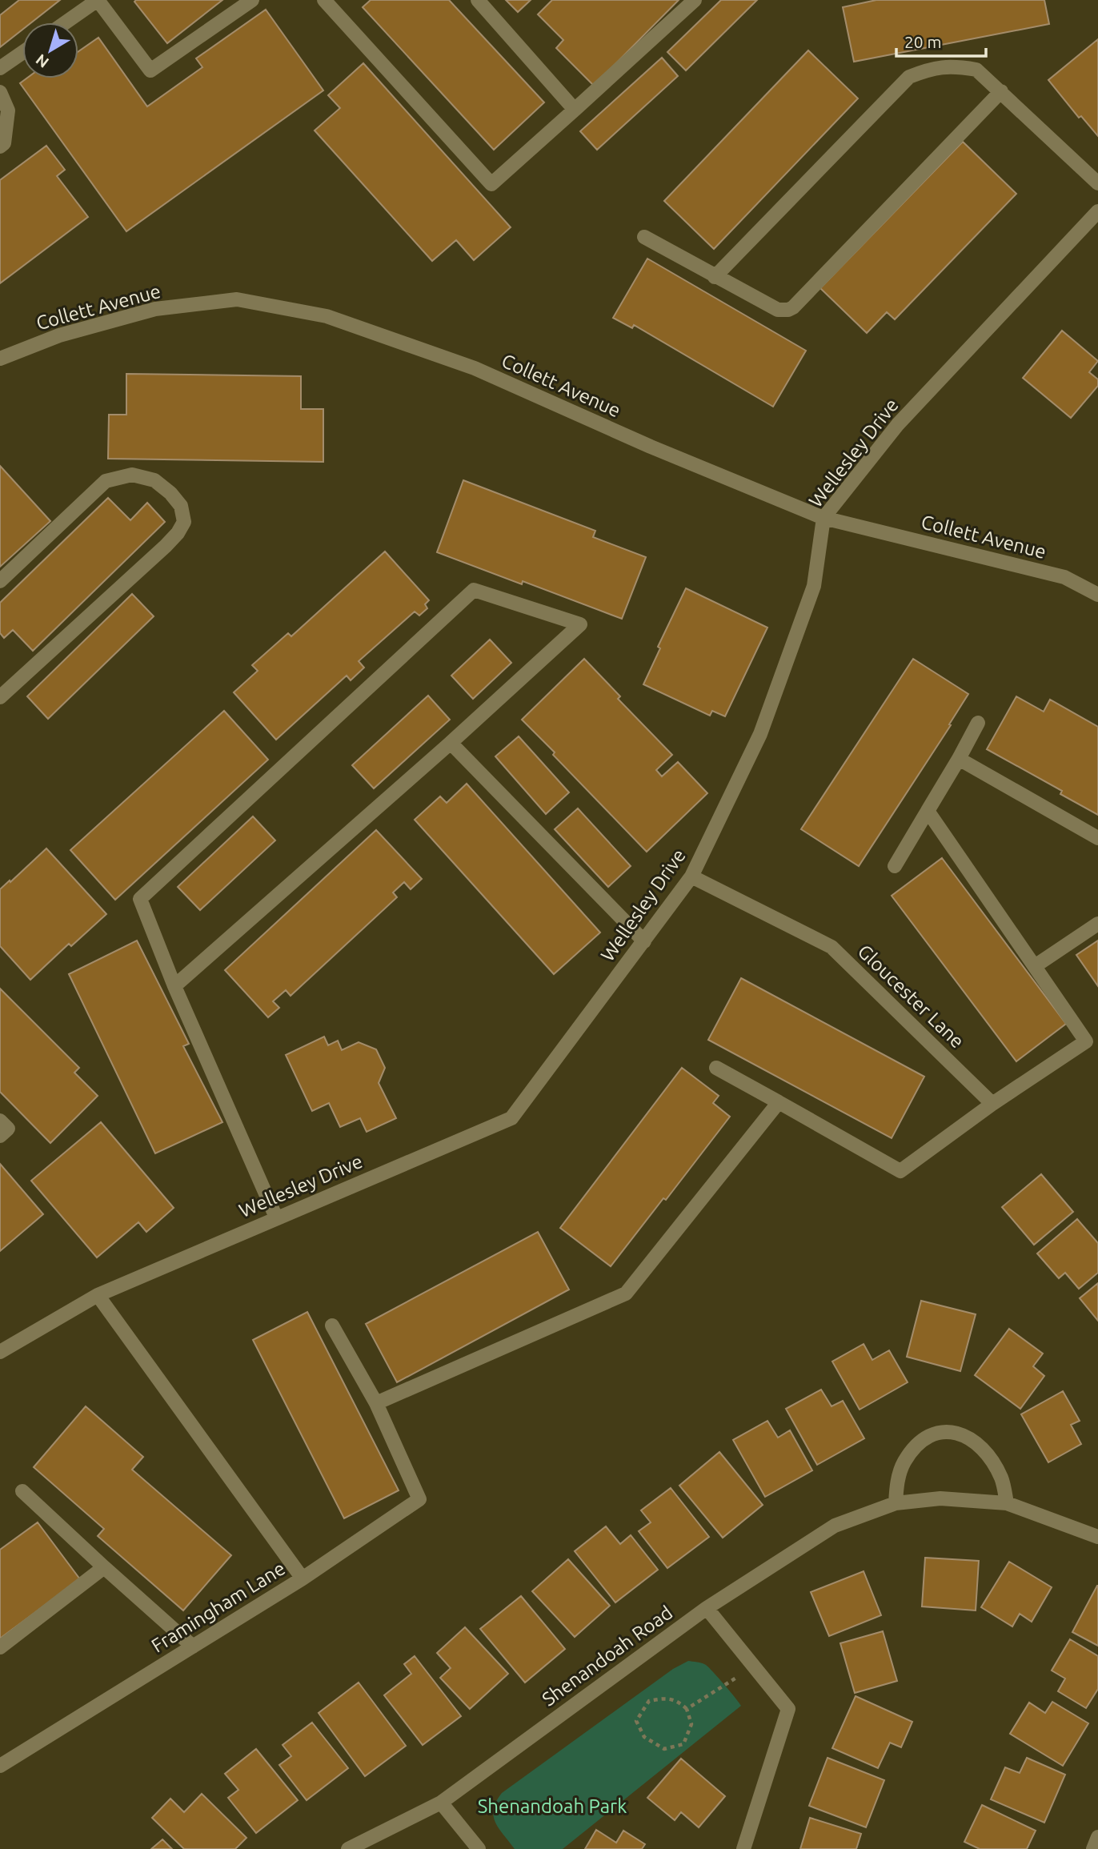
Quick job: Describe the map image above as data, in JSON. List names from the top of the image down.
{
  "streets": {
    "street": [
      "Collett Avenue",
      "Wellesley Drive",
      "Gloucester Lane",
      "Framingham Lane",
      "Shenandoah Road"
    ]
  },
  "crossings": [
    ["Collett Avenue", "Wellesley Drive"],
    ["Wellesley Drive", "Gloucester Lane"],
    ["Wellesley Drive", "Framingham Lane"]
  ],
  "parks": ["Shenandoah Park"],
  "scale_bar": "20 m",
  "north": "bottom left"
}
